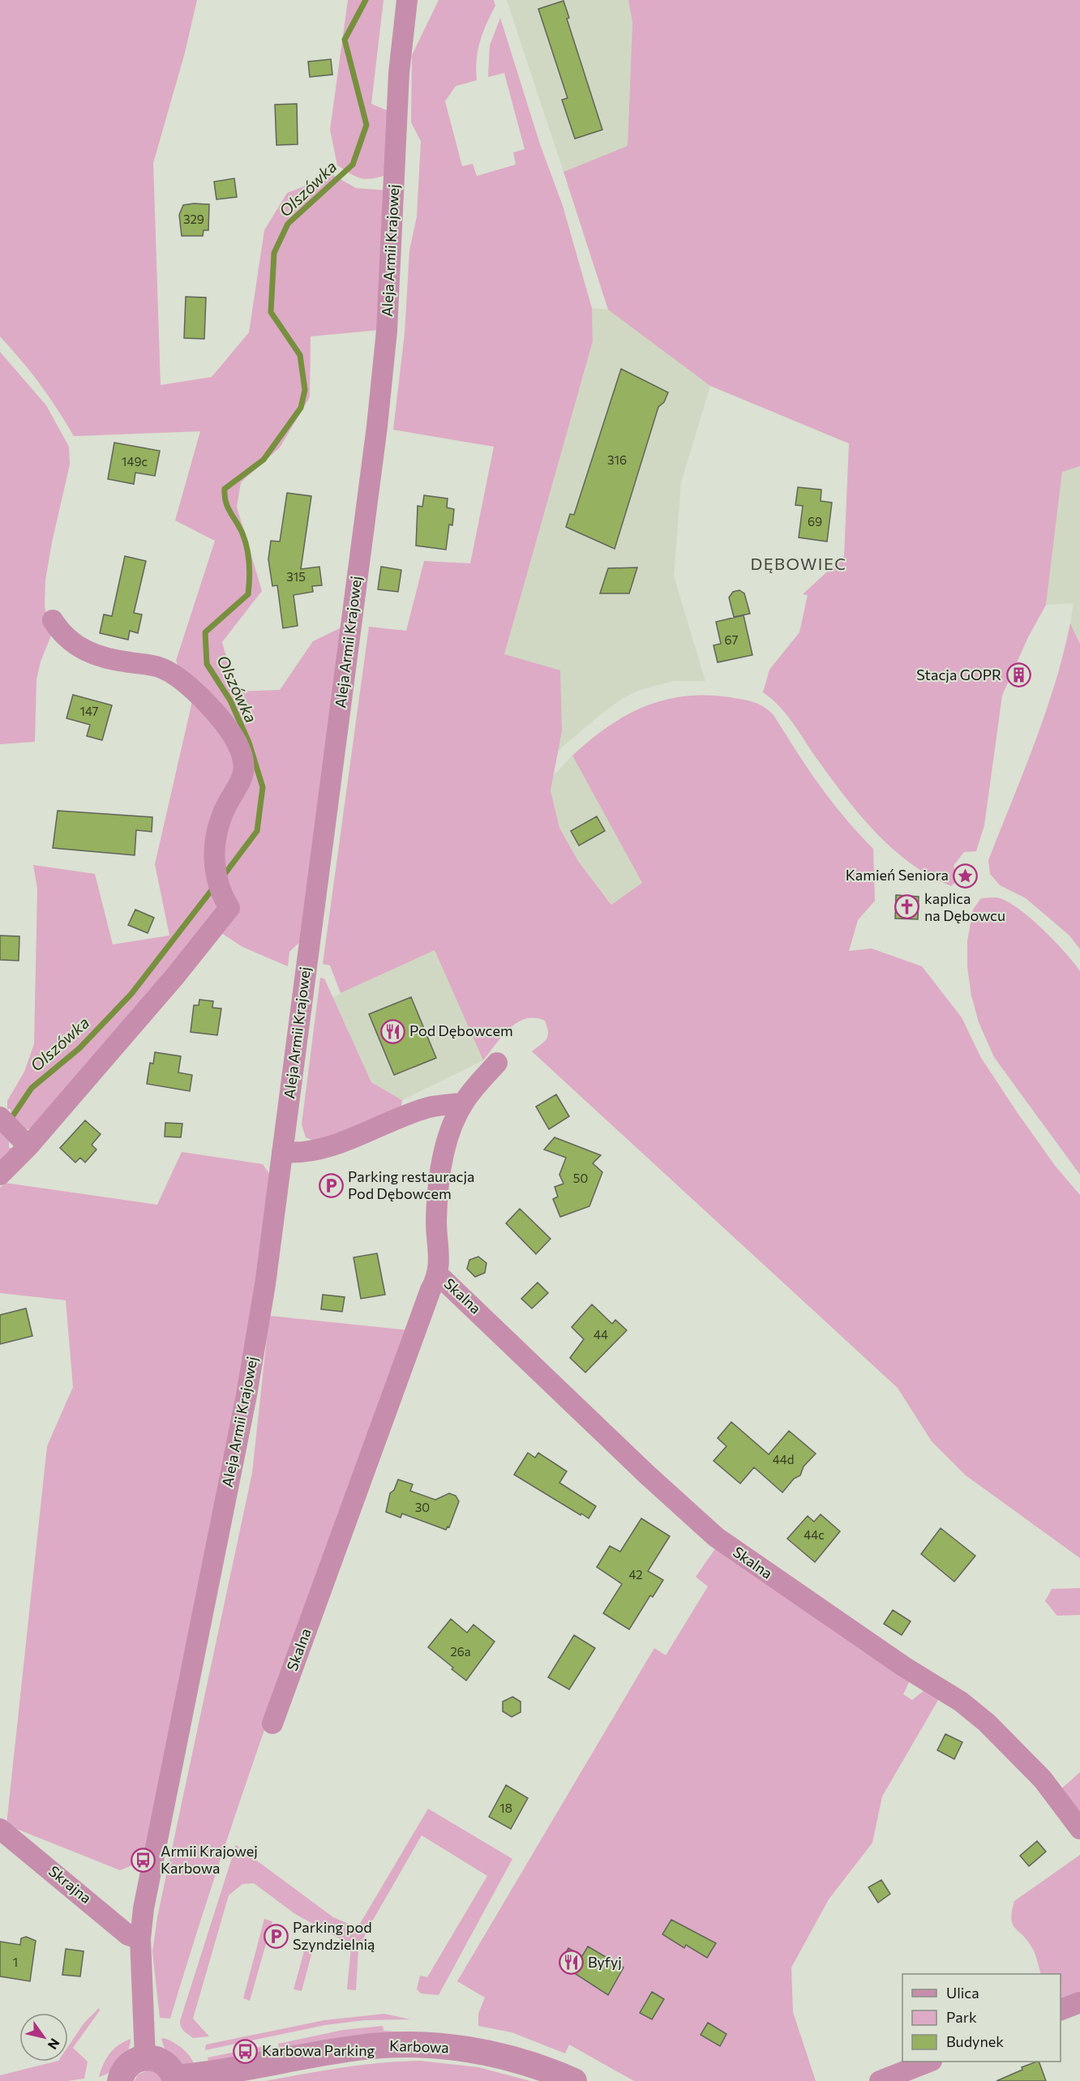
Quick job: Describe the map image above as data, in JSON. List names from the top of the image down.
{
  "streets": {
    "street": [
      "Aleja Armii Krajowej",
      "Skalna",
      "Skrajna",
      "Karbowa"
    ]
  },
  "crossings": [
    ["Aleja Armii Krajowej", "Skrajna"]
  ],
  "districts": ["DĘBOWIEC"],
  "water": ["Olszówka"],
  "places": {
    "building": ["Stacja GOPR"],
    "place": ["Kamień Seniora"],
    "church": ["kaplica na Dębowcu"],
    "restaurant": ["Pod Dębowcem", "Byfyj"],
    "parking": ["Parking restauracja Pod Dębowcem", "Parking pod Szyndzielnią"],
    "bus stop": ["Armii Krajowej Karbowa", "Karbowa Parking"]
  },
  "house_numbers": [
    "329",
    "316",
    "149c",
    "69",
    "315",
    "67",
    "147",
    "50",
    "44",
    "44d",
    "30",
    "44c",
    "42",
    "26a",
    "18",
    "1"
  ],
  "legend": ["Ulica", "Park", "Budynek"],
  "north": "bottom right"
}
